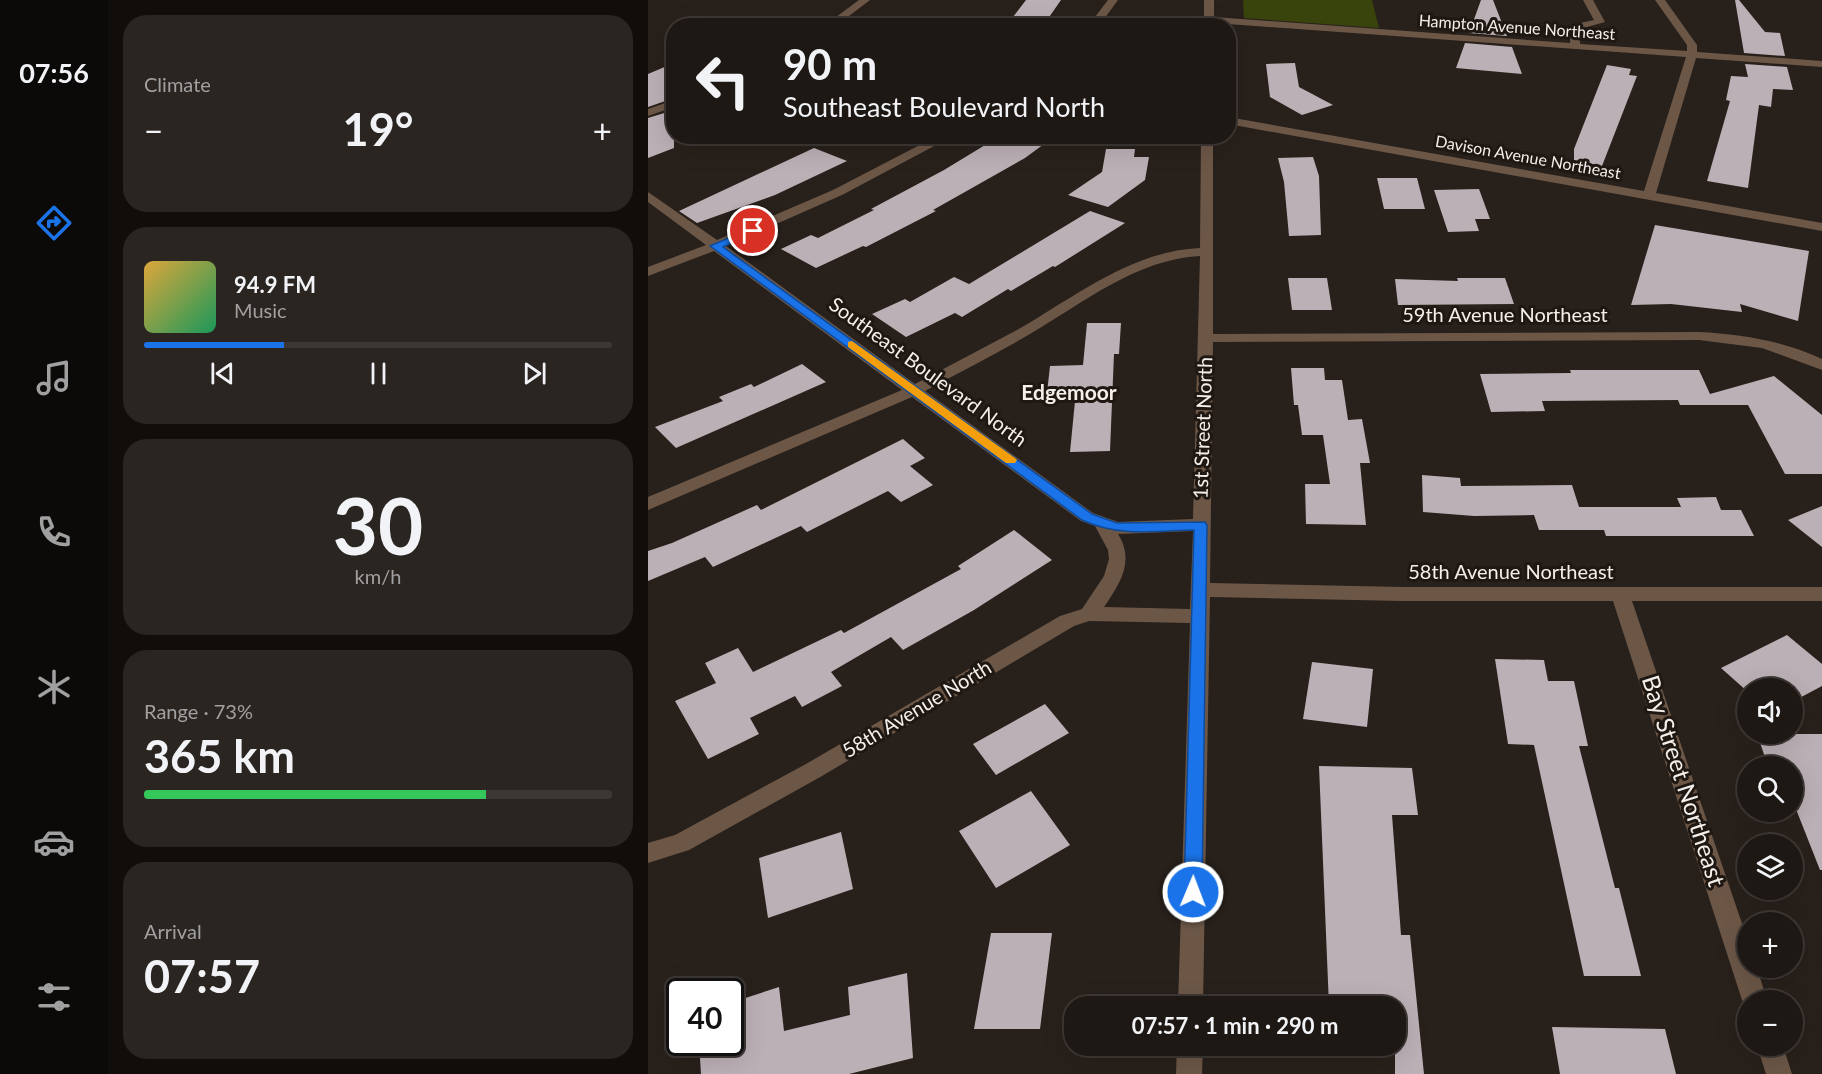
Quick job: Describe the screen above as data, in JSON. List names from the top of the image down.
{
  "streets": {
    "street": [
      "Hampton Avenue Northeast",
      "Davison Avenue Northeast",
      "59th Avenue Northeast",
      "Southeast Boulevard North",
      "1st Street North",
      "58th Avenue Northeast",
      "58th Avenue North",
      "Bay Street Northeast"
    ]
  },
  "crossings": [
    ["59th Avenue Northeast", "1st Street North"],
    ["Southeast Boulevard North", "1st Street North"],
    ["1st Street North", "58th Avenue Northeast"],
    ["1st Street North", "58th Avenue North"],
    ["58th Avenue Northeast", "Bay Street Northeast"]
  ],
  "districts": ["Edgemoor"],
  "page": {
    "tabs": "07:56",
    "tile": [
      "Climate",
      ["30", "km/h"],
      ["Range · 73%", "365 km"],
      ["Arrival", "07:57"]
    ],
    "turn": ["90 m", "Southeast Boulevard North"],
    "heat": ["−", "19°", "+"],
    "song": ["94.9 FM", "Music"],
    "map_buttons": ["+", "−"],
    "limit": "40",
    "trip": "07:57 · 1 min · 290 m"
  }
}
